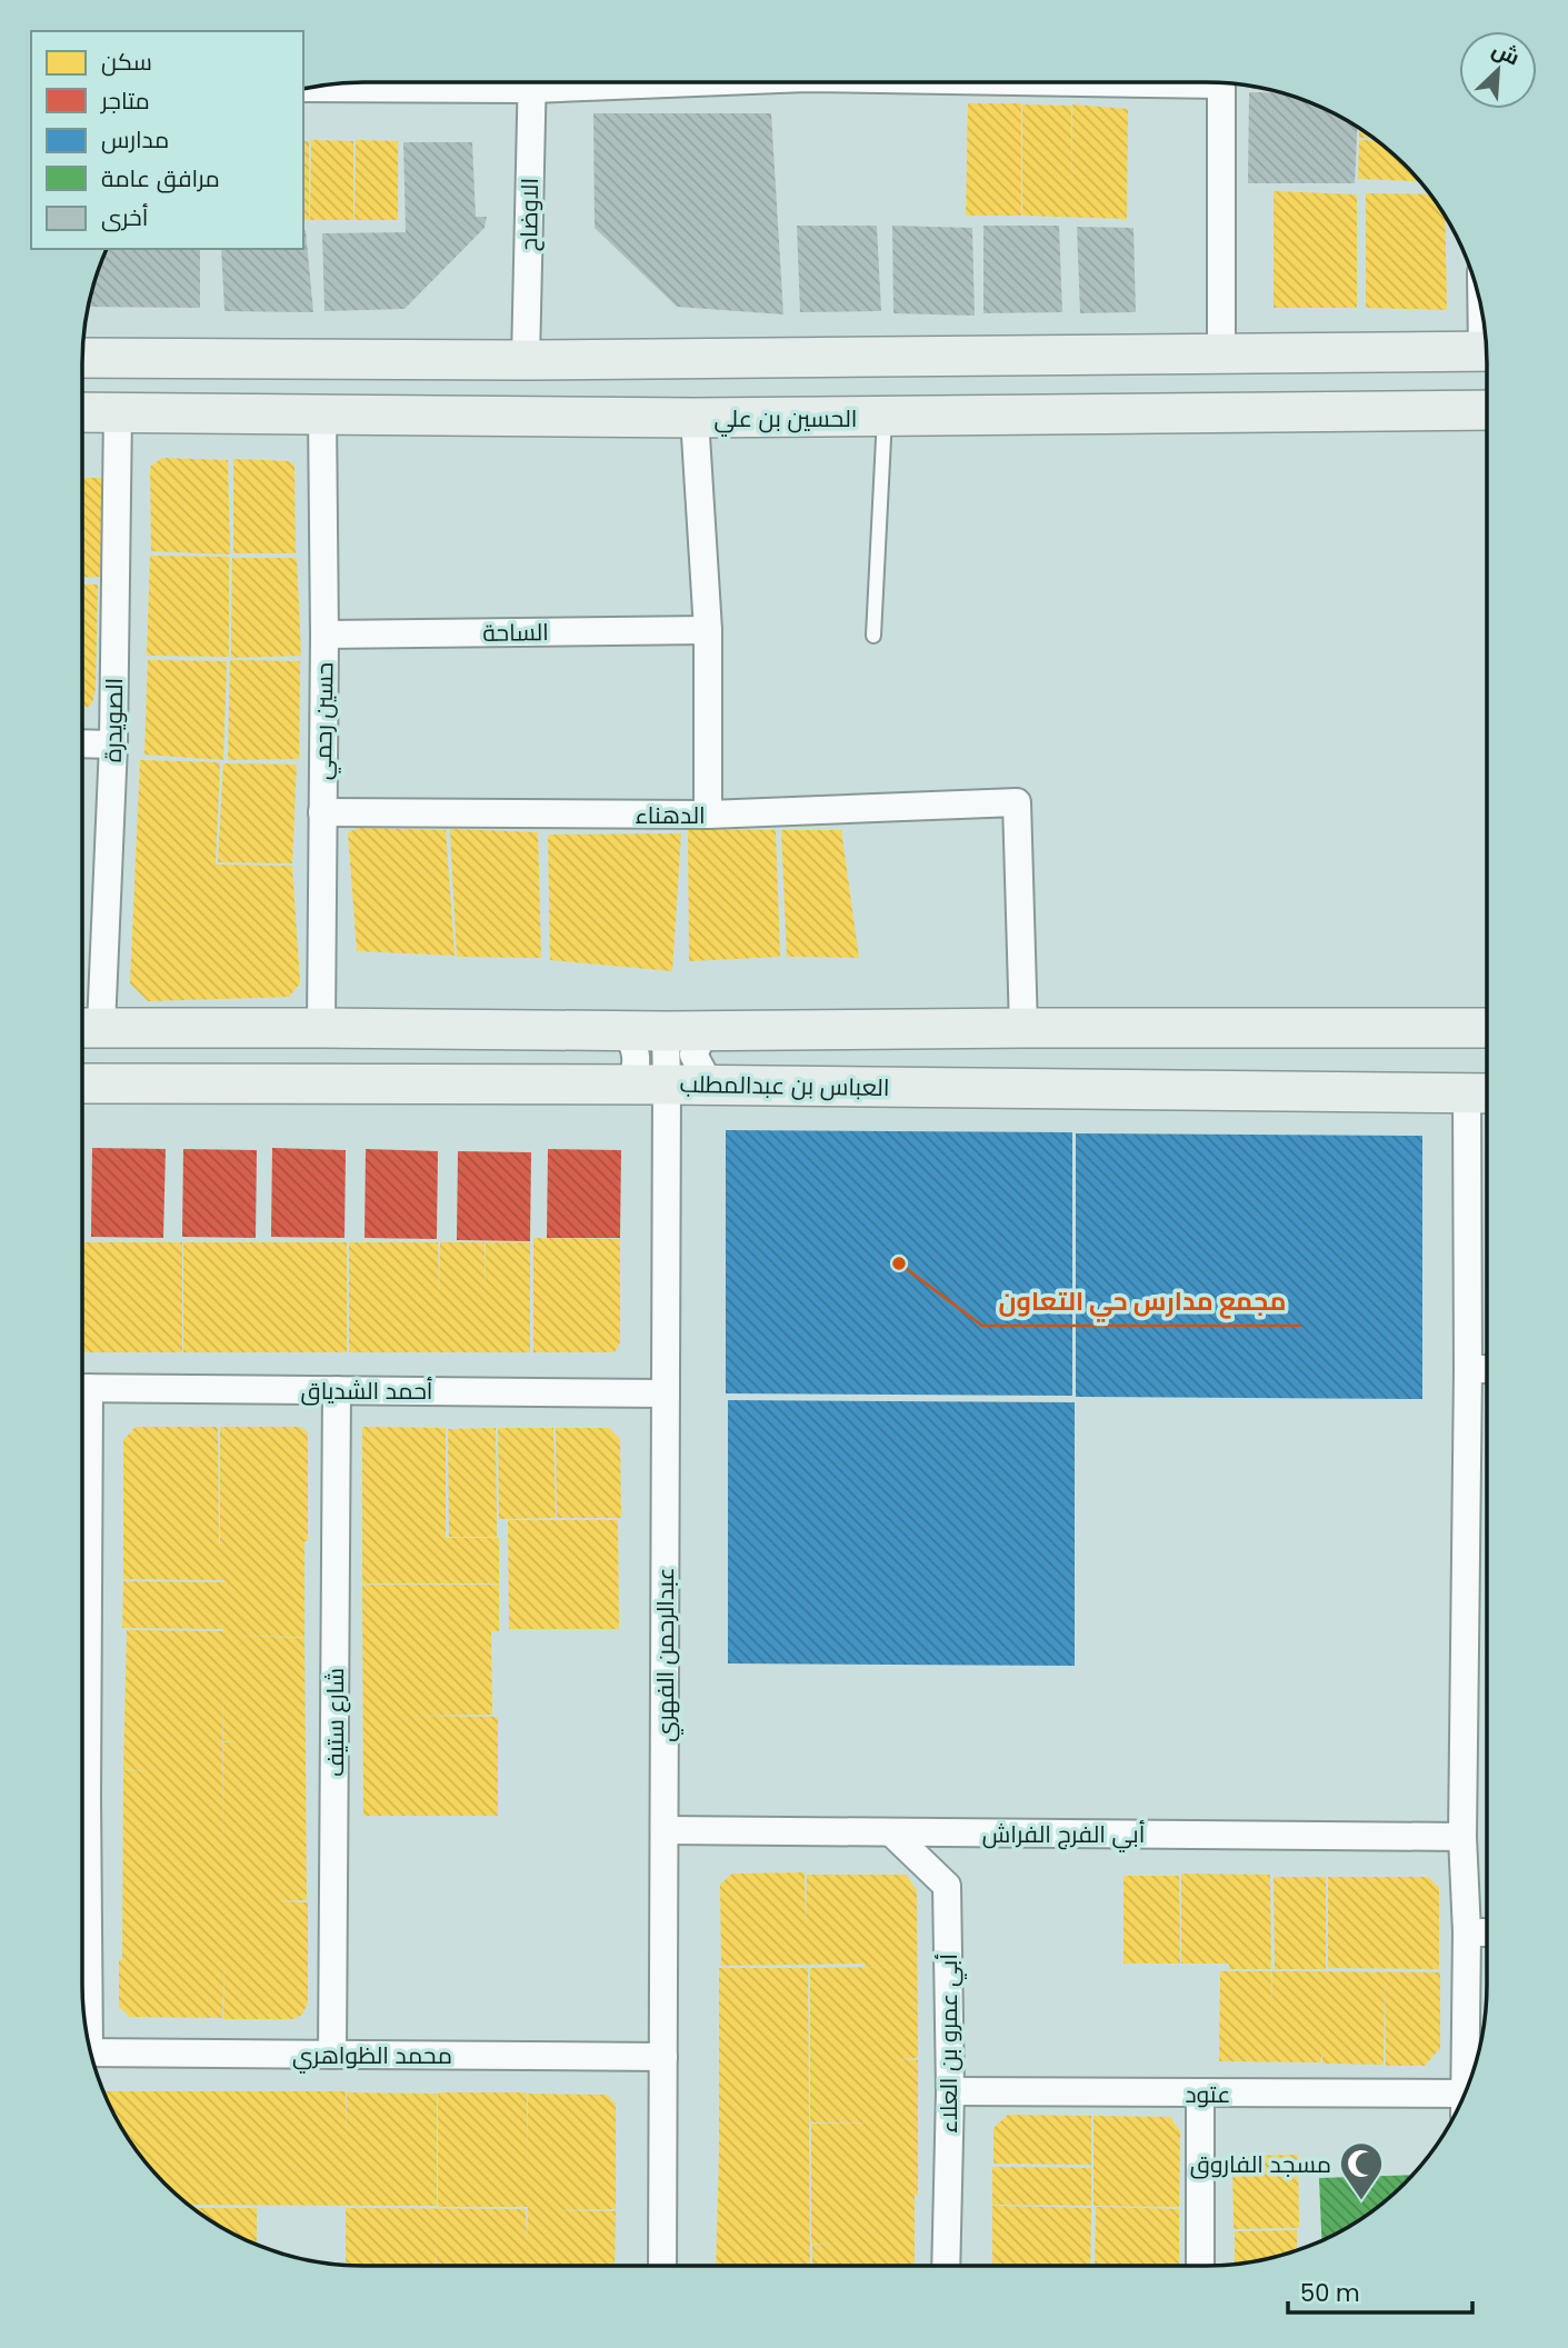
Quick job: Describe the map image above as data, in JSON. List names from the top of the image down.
{
  "streets": {
    "street": [
      "الاوضاح",
      "الحسين بن علي",
      "الساحة",
      "الصويدرة",
      "حسين رحمي",
      "الدهناء",
      "العباس بن عبدالمطلب",
      "أحمد الشدياق",
      "عبدالرحمن الفهري",
      "شارع ستيف",
      "أبي الفرج الفراش",
      "أبي عمرو بن العلاء",
      "محمد الظواهري",
      "عتود"
    ]
  },
  "crossings": [
    ["الحسين بن علي", "الصويدرة"],
    ["الحسين بن علي", "حسين رحمي"],
    ["الساحة", "حسين رحمي"],
    ["حسين رحمي", "الدهناء"],
    ["العباس بن عبدالمطلب", "عبدالرحمن الفهري"],
    ["أحمد الشدياق", "عبدالرحمن الفهري"],
    ["أحمد الشدياق", "شارع ستيف"],
    ["عبدالرحمن الفهري", "أبي الفرج الفراش"],
    ["عبدالرحمن الفهري", "محمد الظواهري"],
    ["شارع ستيف", "محمد الظواهري"],
    ["أبي الفرج الفراش", "أبي عمرو بن العلاء"],
    ["أبي عمرو بن العلاء", "عتود"]
  ],
  "places": {
    "other": ["مجمع مدارس حي التعاون"],
    "mosque": ["مسجد الفاروق"]
  },
  "legend": [
    "سكن",
    "متاجر",
    "مدارس",
    "مرافق عامة",
    "أخرى"
  ],
  "scale_bar": "50 m",
  "north": "top right"
}
